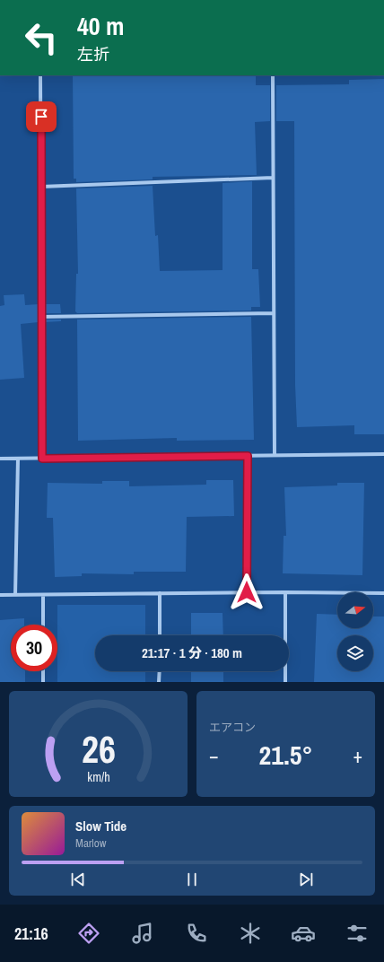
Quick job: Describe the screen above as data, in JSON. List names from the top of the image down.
{
  "north": "right",
  "page": {
    "turn": ["40 m", "左折"],
    "limit": "30",
    "trip": "21:17 · 1 分 · 180 m",
    "tile": "エアコン",
    "heat": ["−", "21.5°", "+"],
    "song": ["Slow Tide", "Marlow"],
    "tabs": "21:16",
    "gauge": ["26", "km/h"]
  }
}
